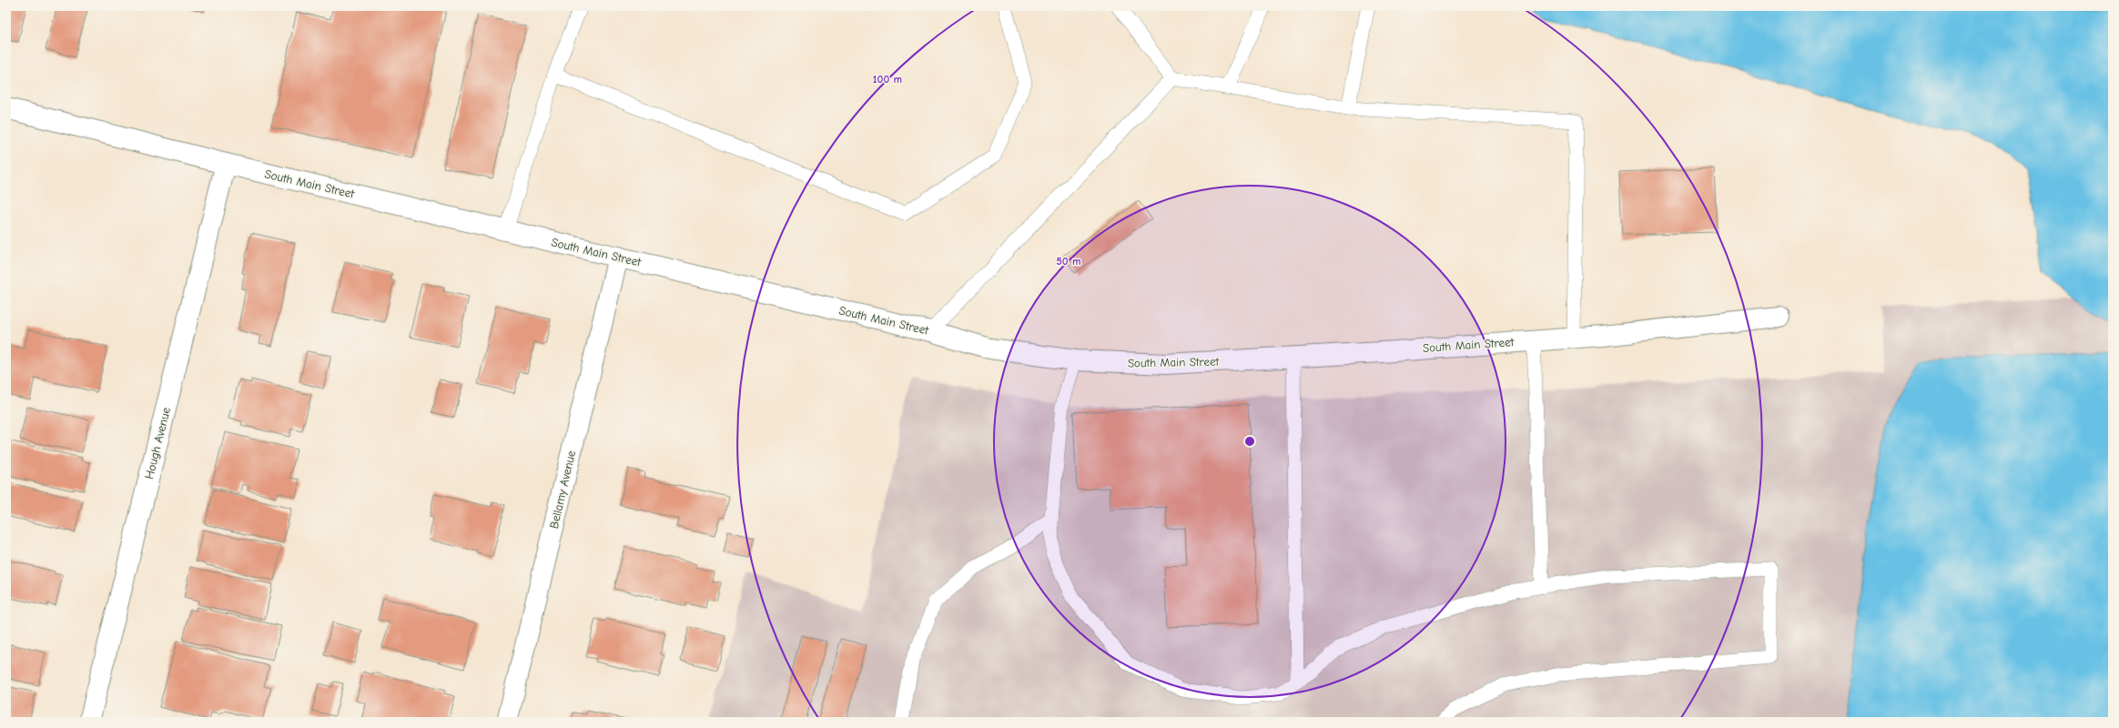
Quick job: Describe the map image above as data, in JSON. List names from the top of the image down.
{
  "streets": {
    "street": ["South Main Street", "Hough Avenue", "Bellamy Avenue"]
  },
  "crossings": [
    ["South Main Street", "Hough Avenue"],
    ["South Main Street", "Bellamy Avenue"]
  ],
  "rings": ["100 m", "50 m"]
}
